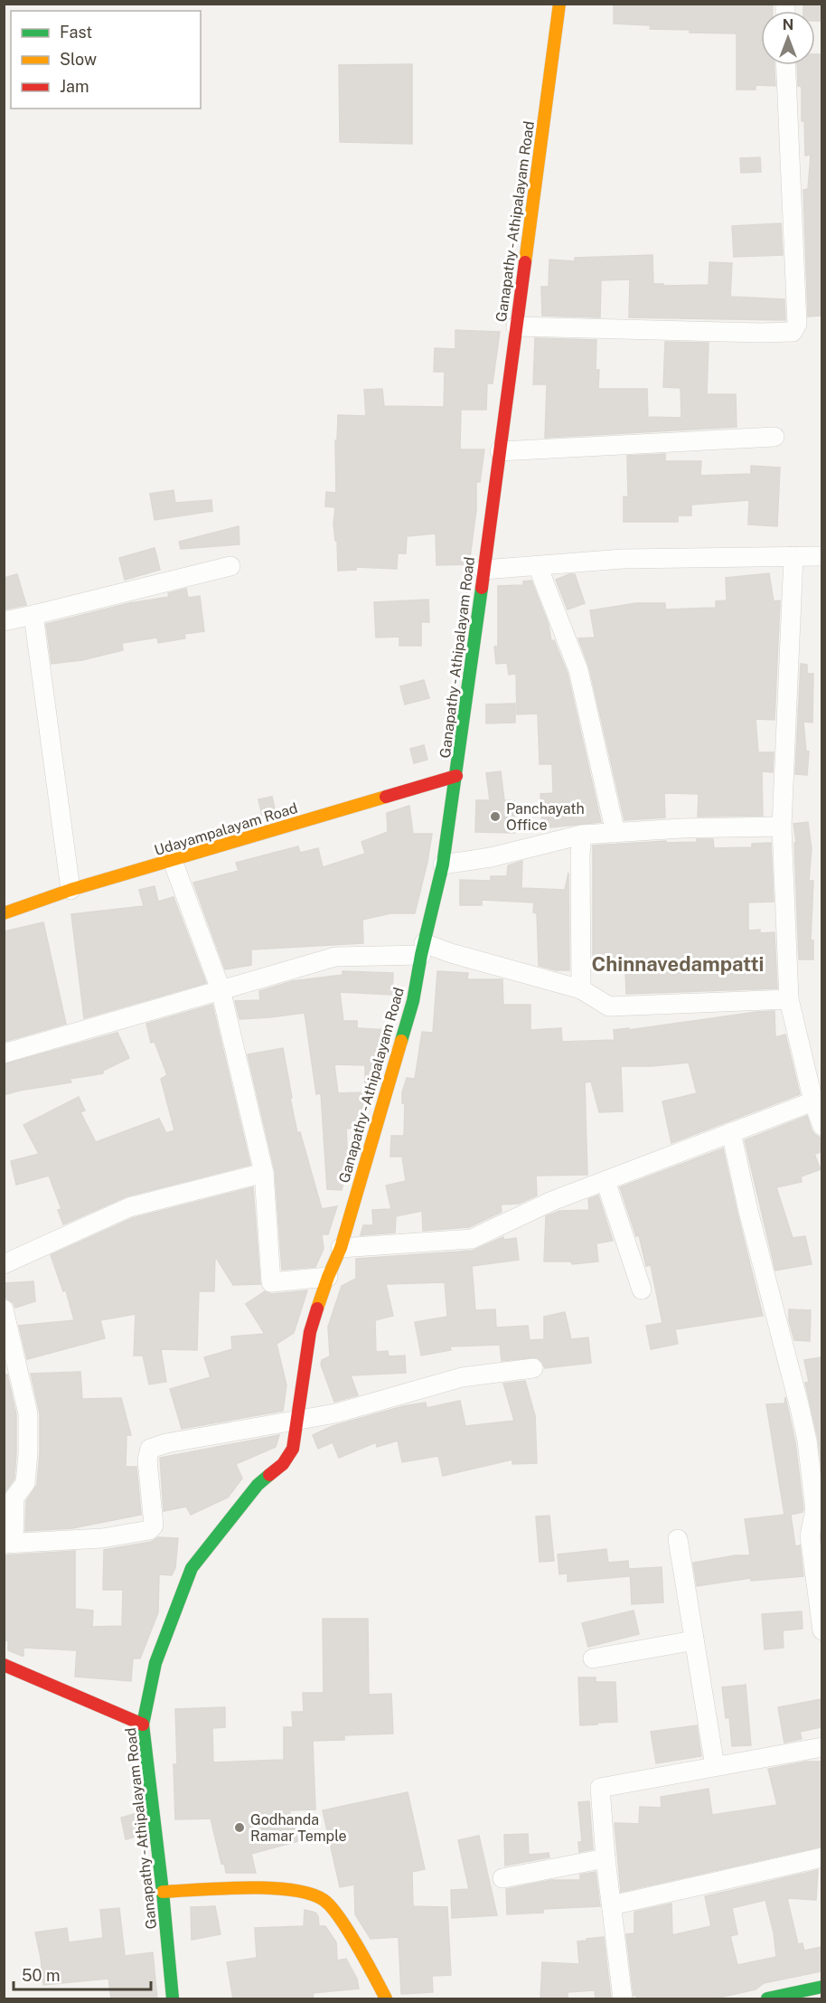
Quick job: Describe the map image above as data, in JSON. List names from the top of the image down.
{
  "streets": {
    "main road": ["Ganapathy - Athipalayam Road", "Udayampalayam Road"]
  },
  "crossings": [
    ["Ganapathy - Athipalayam Road", "Udayampalayam Road"]
  ],
  "districts": ["Chinnavedampatti"],
  "places": ["Panchayath Office", "Godhanda Ramar Temple"],
  "legend": ["Fast", "Slow", "Jam"],
  "scale_bar": "50 m",
  "north": "top"
}
